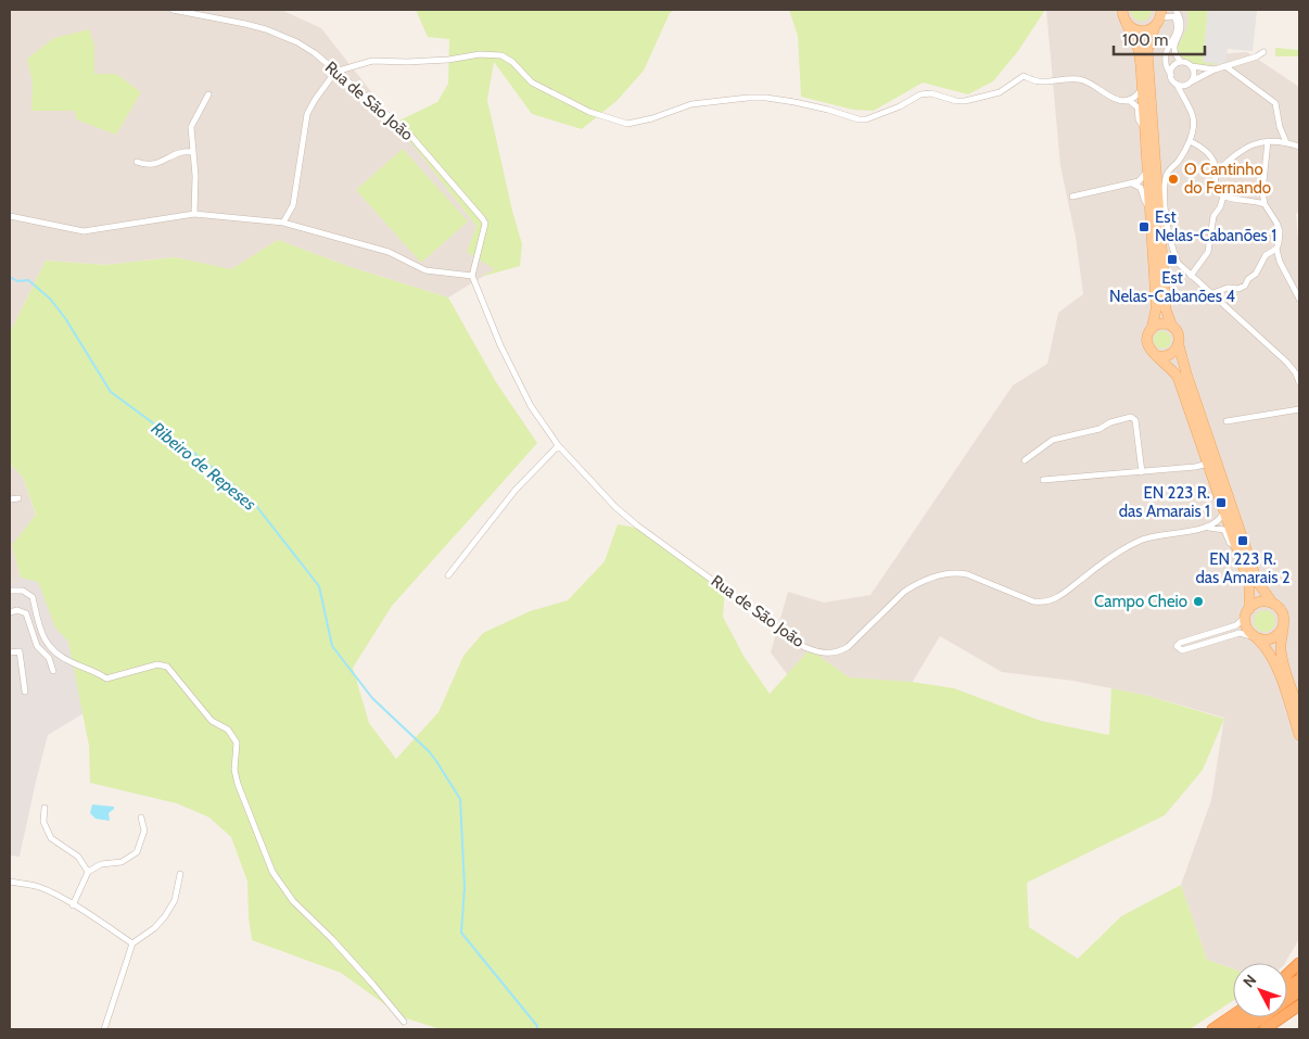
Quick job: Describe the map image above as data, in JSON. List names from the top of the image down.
{
  "streets": {
    "street": ["Rua de São João"]
  },
  "water": ["Ribeiro de Repeses"],
  "places": {
    "other": ["O Cantinho do Fernando", "Campo Cheio"],
    "transit": [
      "Est Nelas-Cabanões 1",
      "Est Nelas-Cabanões 4",
      "EN 223 R. das Amarais 1",
      "EN 223 R. das Amarais 2"
    ]
  },
  "scale_bar": "100 m",
  "north": "top left"
}
